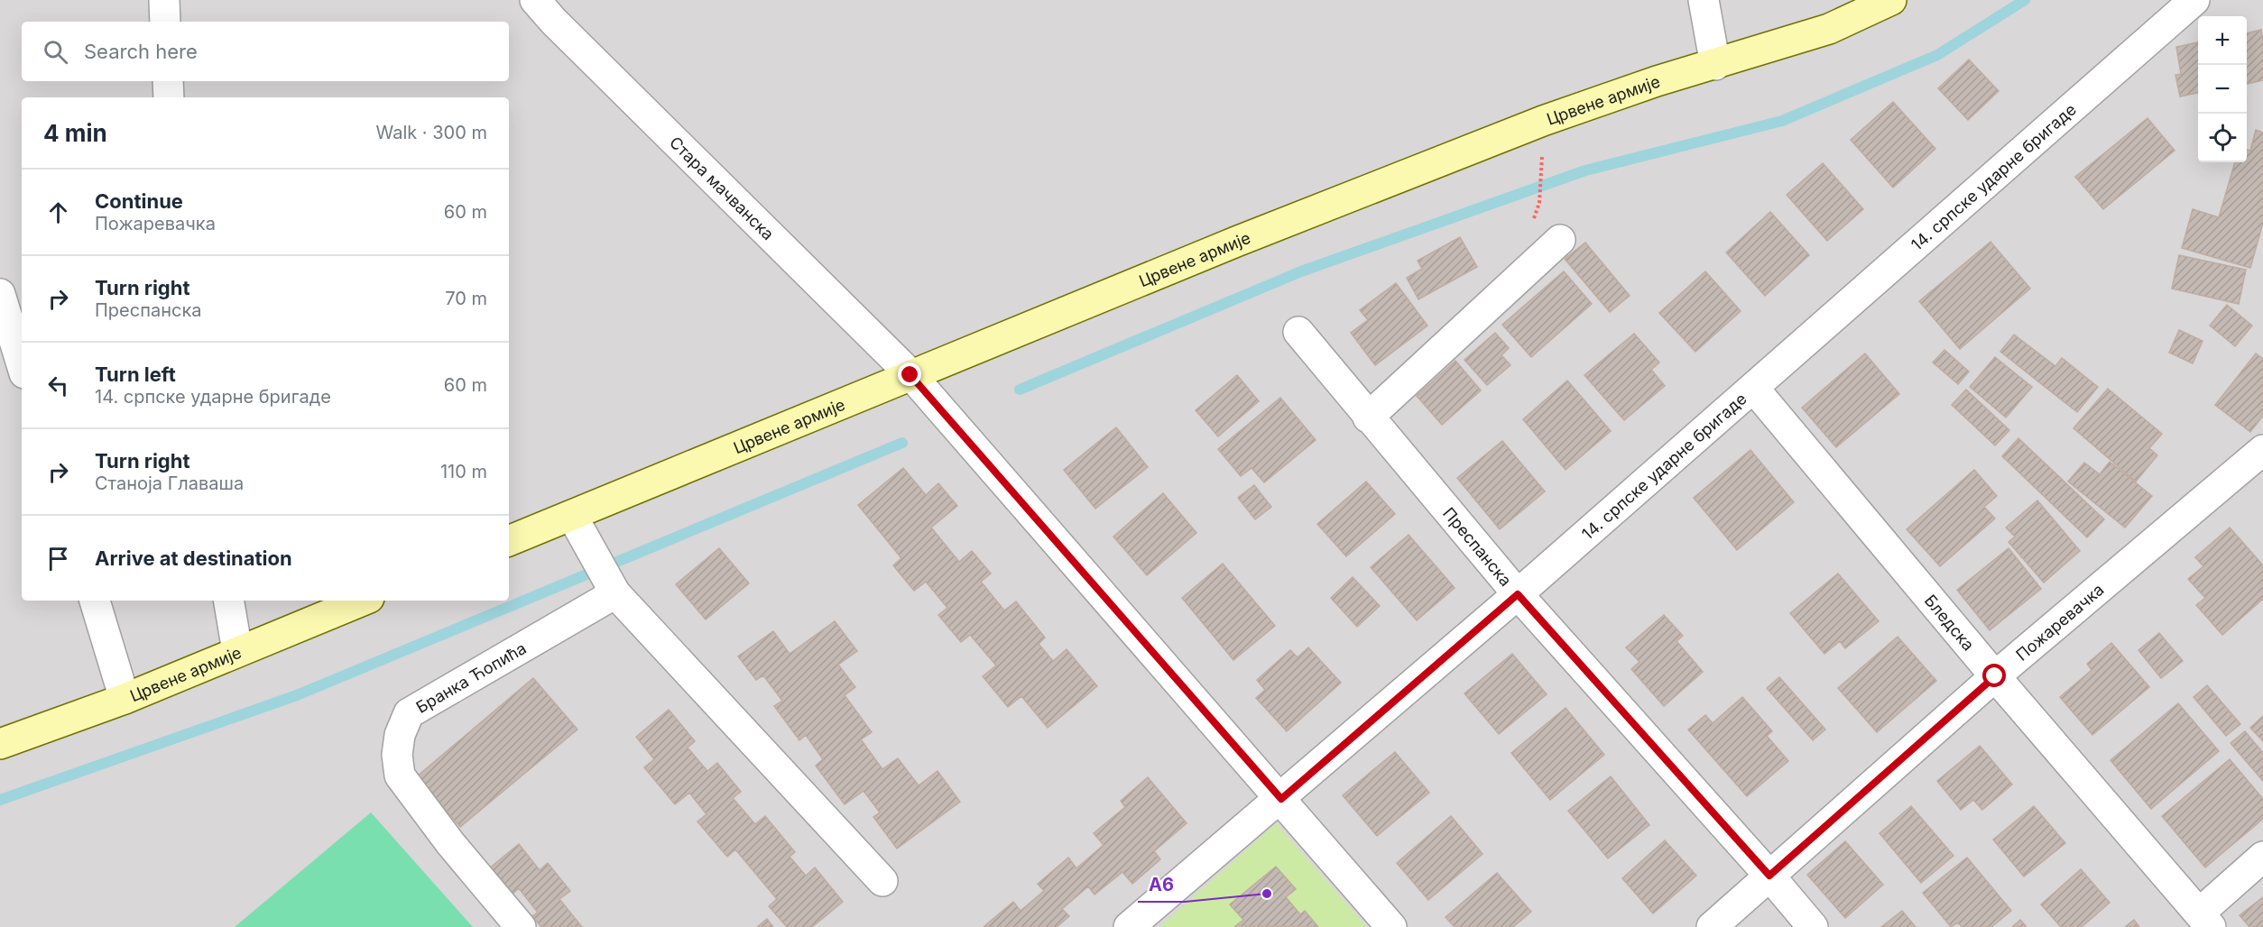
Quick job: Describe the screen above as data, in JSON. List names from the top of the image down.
{
  "streets": {
    "main road": ["Црвене армије"],
    "street": [
      "14. српске ударне бригаде",
      "Стара мачванска",
      "Преспанска",
      "Бледска",
      "Пожаревачка",
      "Бранка Ћопића"
    ]
  },
  "crossings": [
    ["Црвене армије", "Стара мачванска"],
    ["14. српске ударне бригаде", "Стара мачванска"],
    ["14. српске ударне бригаде", "Преспанска"],
    ["14. српске ударне бригаде", "Бледска"],
    ["Преспанска", "Пожаревачка"],
    ["Бледска", "Пожаревачка"]
  ],
  "places": ["A6"],
  "page": {
    "map_buttons": ["+", "−"],
    "search": "Search here",
    "heading": ["4 min", "Walk · 300 m"],
    "list": [
      ["Continue", "Пожаревачка", "60 m"],
      ["Turn right", "Преспанска", "70 m"],
      ["Turn left", "14. српске ударне бригаде", "60 m"],
      ["Turn right", "Станоја Главаша", "110 m"],
      "Arrive at destination"
    ]
  }
}
